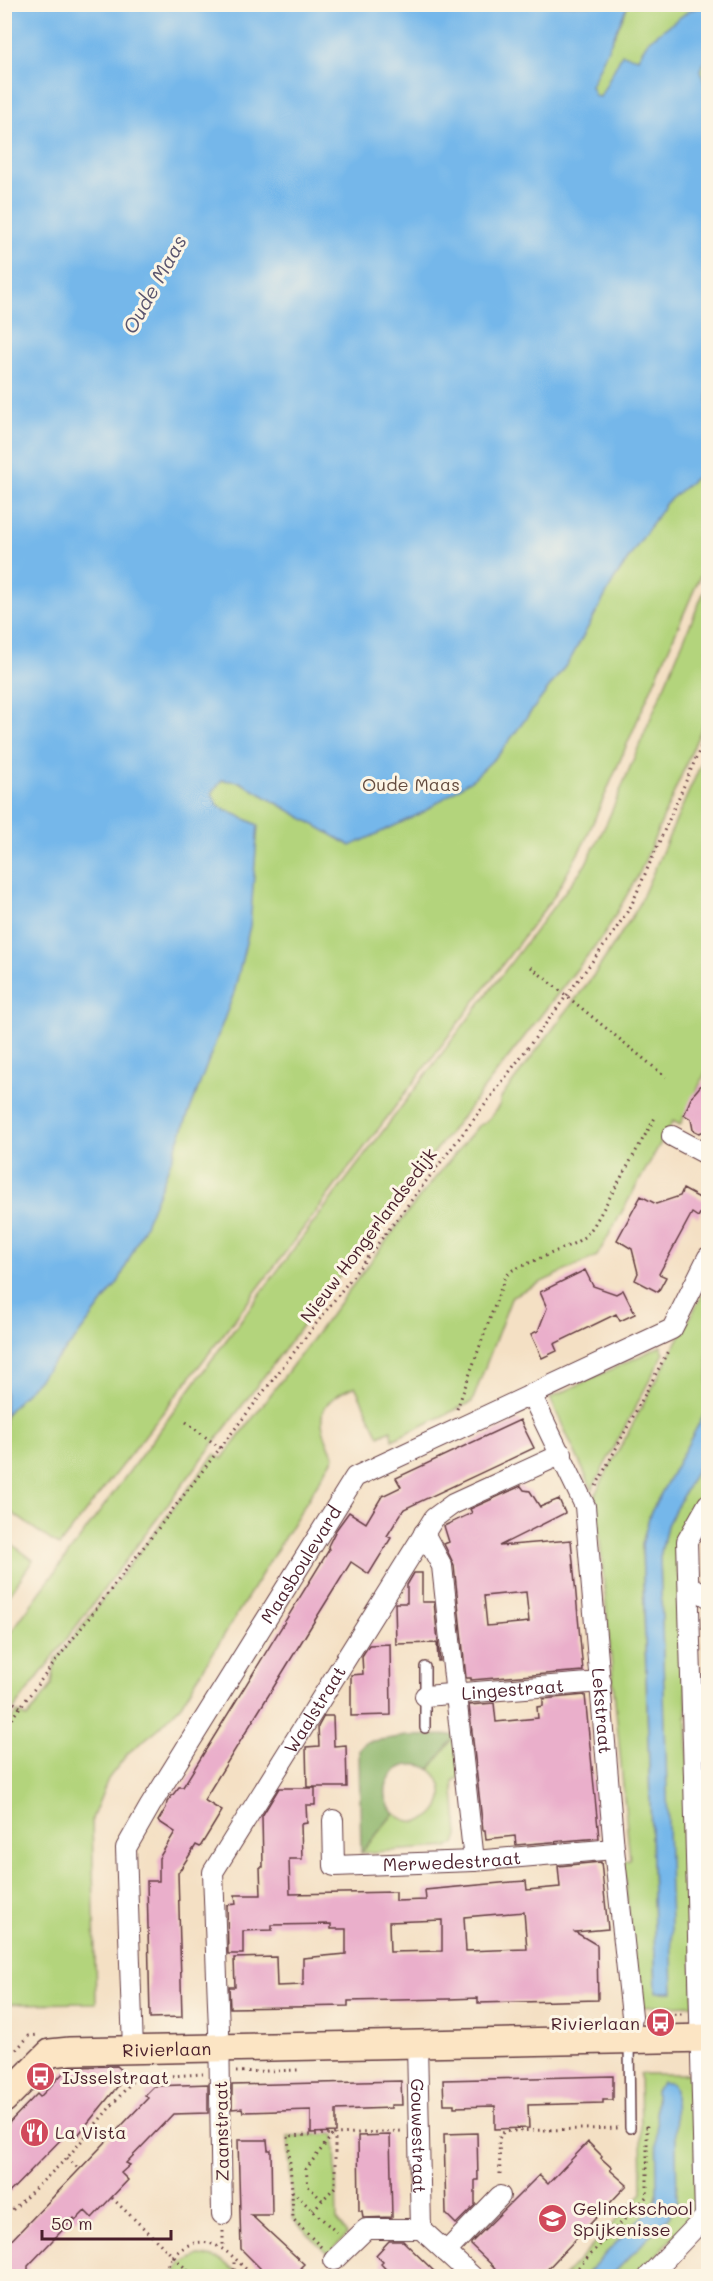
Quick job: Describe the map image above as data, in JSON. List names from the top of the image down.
{
  "streets": {
    "street": [
      "Maasboulevard",
      "Lingestraat",
      "Waalstraat",
      "Lekstraat",
      "Merwedestraat",
      "Rivierlaan",
      "Zaanstraat",
      "Gouwestraat"
    ],
    "path": ["Nieuw Hongerlandsedijk"]
  },
  "crossings": [
    ["Maasboulevard", "Lekstraat"],
    ["Maasboulevard", "Rivierlaan"],
    ["Lingestraat", "Lekstraat"],
    ["Waalstraat", "Lekstraat"],
    ["Waalstraat", "Rivierlaan"],
    ["Waalstraat", "Zaanstraat"],
    ["Lekstraat", "Merwedestraat"],
    ["Lekstraat", "Rivierlaan"],
    ["Rivierlaan", "Zaanstraat"],
    ["Rivierlaan", "Gouwestraat"]
  ],
  "water": ["Oude Maas"],
  "parks": ["Oude Maas"],
  "places": {
    "bus stop": ["Rivierlaan", "IJsselstraat"],
    "restaurant": ["La Vista"],
    "school or university": ["Gelinckschool Spijkenisse"]
  },
  "scale_bar": "50 m"
}
